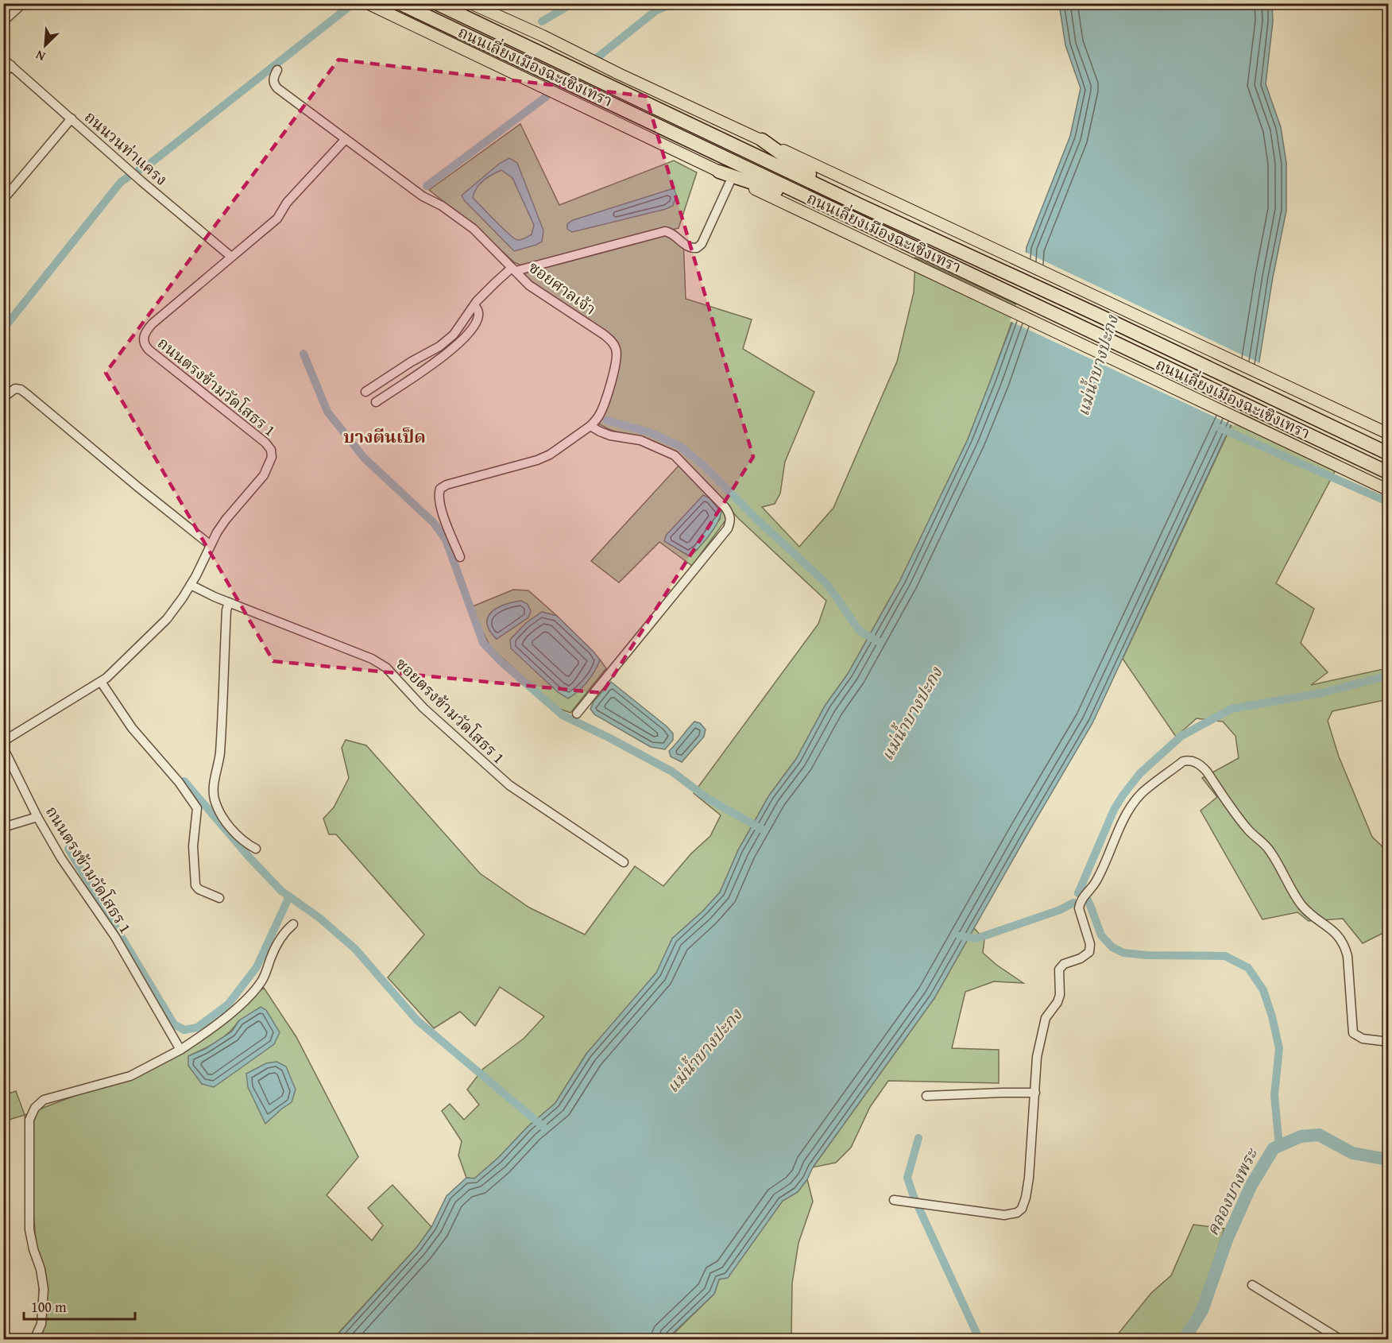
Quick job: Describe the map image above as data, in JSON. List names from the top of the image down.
{
  "streets": {
    "highway": ["ถนนเลี่ยงเมืองฉะเชิงเทรา"],
    "street": [
      "ถนนวนท่าแครง",
      "ซอยศาลเจ้า",
      "ถนนตรงข้ามวัดโสธร 1",
      "ซอยตรงข้ามวัดโสธร 1"
    ]
  },
  "crossings": [
    ["ถนนวนท่าแครง", "ถนนตรงข้ามวัดโสธร 1"],
    ["ถนนตรงข้ามวัดโสธร 1", "ซอยตรงข้ามวัดโสธร 1"]
  ],
  "districts": ["บางตีนเป็ด"],
  "water": ["แม่น้ำบางปะกง", "คลองบางพระ"],
  "scale_bar": "100 m",
  "north": "bottom left"
}
